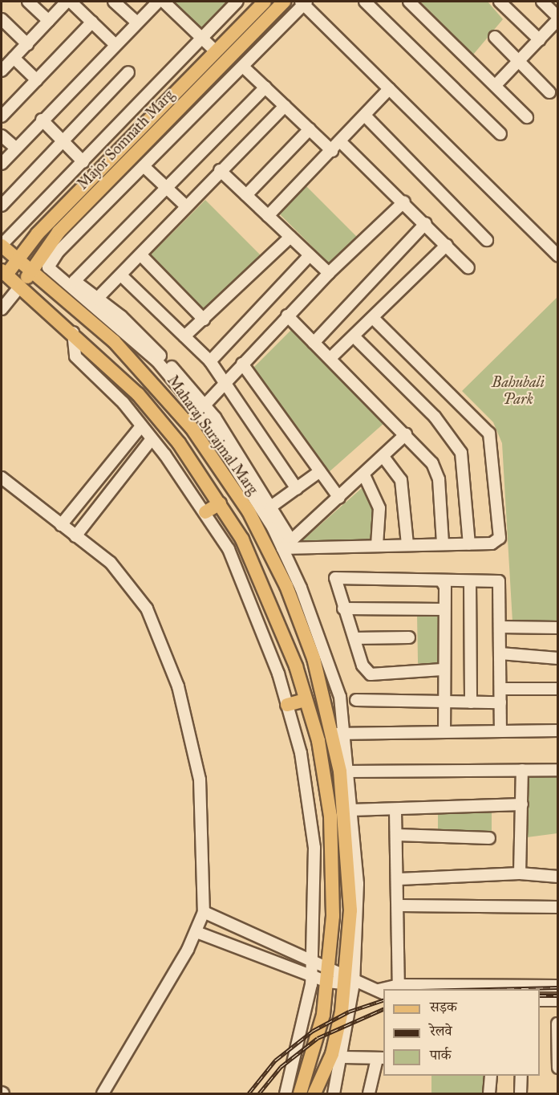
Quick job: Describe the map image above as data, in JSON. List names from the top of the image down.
{
  "streets": {
    "main road": ["Major Somnath Marg", "Maharaj Surajmal Marg"]
  },
  "crossings": [
    ["Major Somnath Marg", "Maharaj Surajmal Marg"]
  ],
  "parks": ["Bahubali Park"],
  "legend": ["सड़क", "रेलवे", "पार्क"]
}
